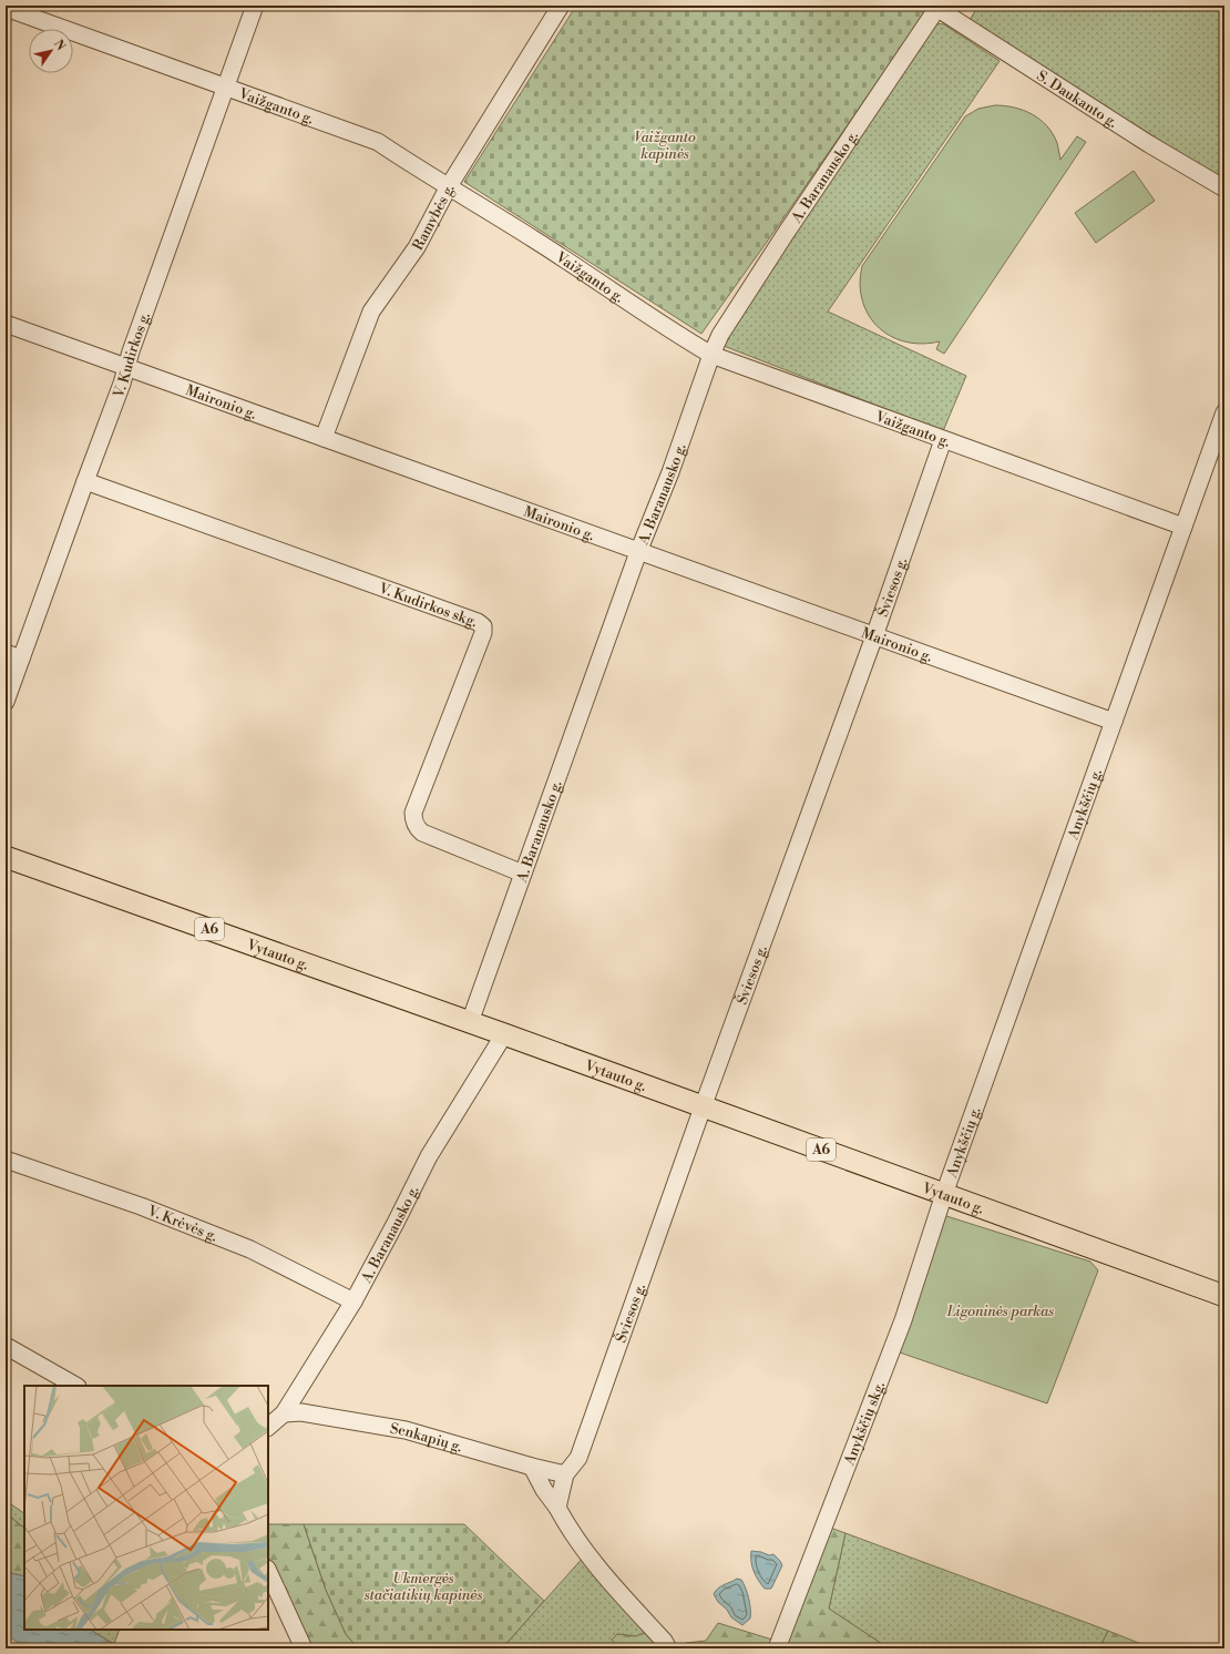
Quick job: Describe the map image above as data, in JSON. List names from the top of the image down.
{
  "streets": {
    "main road": ["A6", "Vytauto g."],
    "street": [
      "S. Daukanto g.",
      "Vaižganto g.",
      "A. Baranausko g.",
      "Ramybės g.",
      "V. Kudirkos g.",
      "Maironio g.",
      "Šviesos g.",
      "V. Kudirkos skg.",
      "Anykščių g.",
      "V. Krėvės g.",
      "Anykščių skg.",
      "Senkapių g."
    ]
  },
  "crossings": [
    ["S. Daukanto g.", "A. Baranausko g."],
    ["Vaižganto g.", "A. Baranausko g."],
    ["Vaižganto g.", "Ramybės g."],
    ["Vaižganto g.", "V. Kudirkos g."],
    ["Vaižganto g.", "Šviesos g."],
    ["Vaižganto g.", "Anykščių g."],
    ["A. Baranausko g.", "Maironio g."],
    ["A. Baranausko g.", "V. Kudirkos skg."],
    ["A. Baranausko g.", "Vytauto g."],
    ["A. Baranausko g.", "V. Krėvės g."],
    ["A. Baranausko g.", "Senkapių g."],
    ["Ramybės g.", "Maironio g."],
    ["V. Kudirkos g.", "Maironio g."],
    ["V. Kudirkos g.", "V. Kudirkos skg."],
    ["Maironio g.", "Šviesos g."],
    ["Maironio g.", "Anykščių g."],
    ["Šviesos g.", "Vytauto g."],
    ["Šviesos g.", "Senkapių g."],
    ["Anykščių g.", "Vytauto g."],
    ["Anykščių g.", "Anykščių skg."],
    ["Vytauto g.", "Anykščių skg."]
  ],
  "parks": ["Vaižganto kapinės", "Ligoninės parkas", "Ukmergės stačiatikių kapinės"],
  "north": "top right"
}
